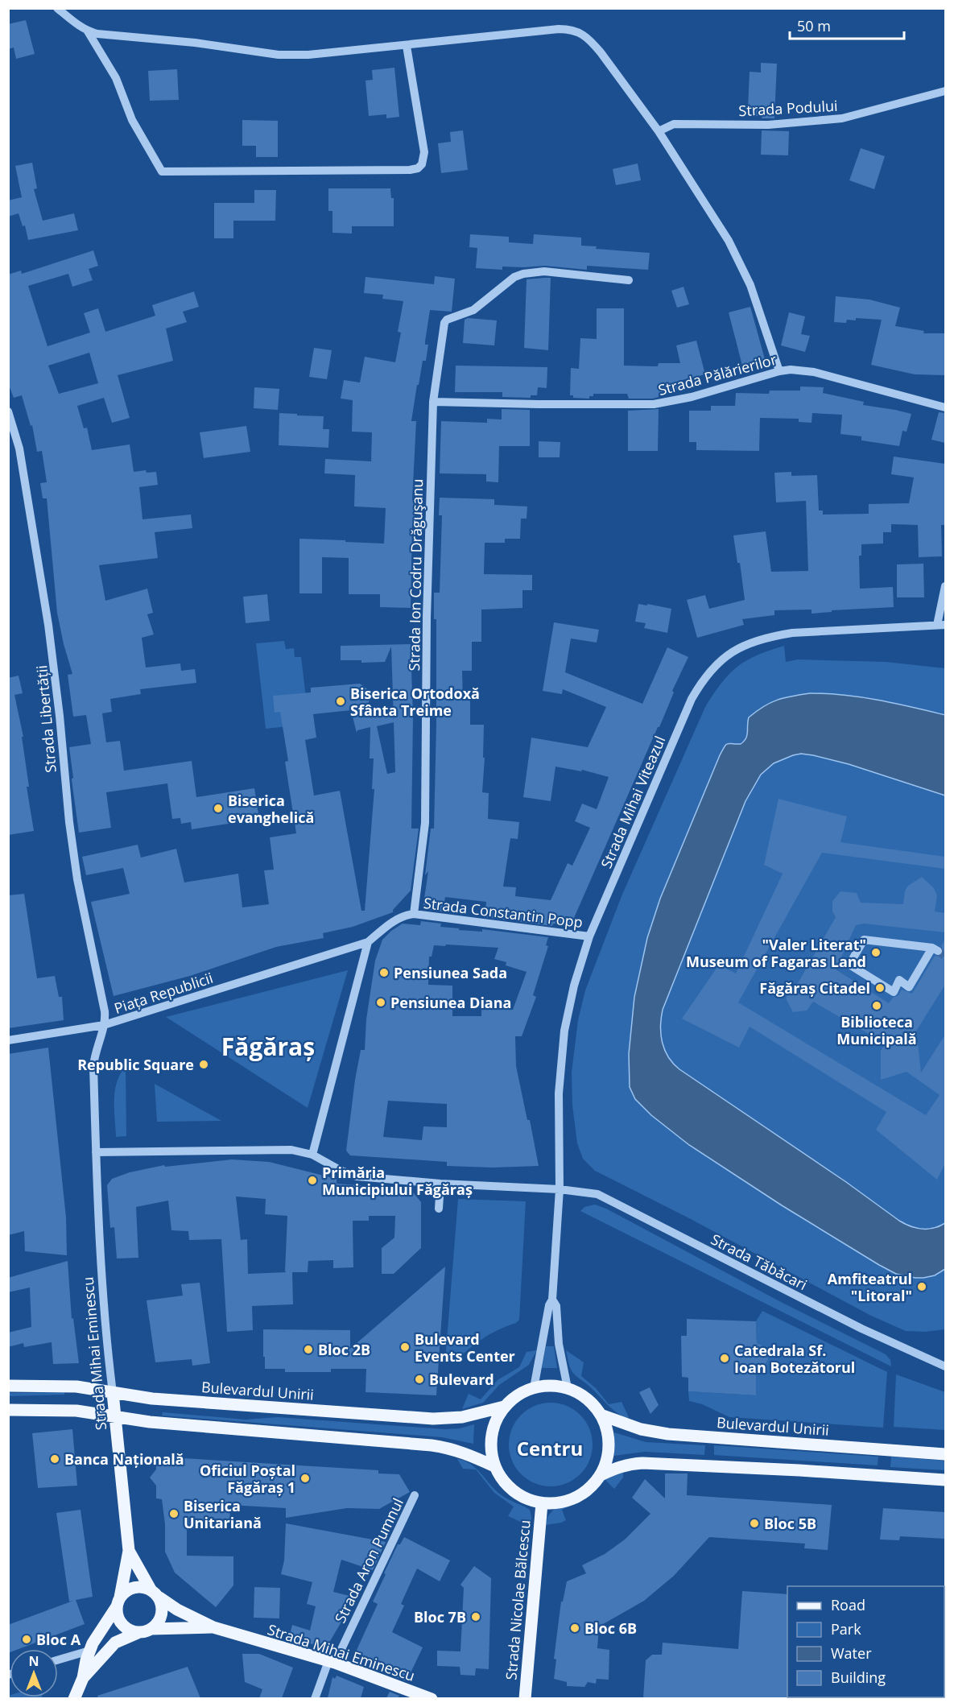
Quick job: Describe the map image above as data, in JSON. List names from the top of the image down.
{
  "streets": {
    "main road": ["Strada Mihai Eminescu", "Bulevardul Unirii", "Strada Nicolae Bălcescu"],
    "street": [
      "Strada Podului",
      "Strada Pălărierilor",
      "Strada Ion Codru Drăguşanu",
      "Strada Libertății",
      "Strada Mihai Viteazul",
      "Strada Constantin Popp",
      "Piața Republicii",
      "Strada Tăbăcari",
      "Strada Aron Pumnul"
    ]
  },
  "crossings": [
    ["Strada Pălărierilor", "Strada Ion Codru Drăguşanu"],
    ["Strada Ion Codru Drăguşanu", "Strada Constantin Popp"],
    ["Strada Ion Codru Drăguşanu", "Piața Republicii"],
    ["Strada Libertății", "Piața Republicii"],
    ["Strada Mihai Viteazul", "Strada Constantin Popp"],
    ["Strada Mihai Viteazul", "Strada Tăbăcari"],
    ["Strada Constantin Popp", "Piața Republicii"],
    ["Piața Republicii", "Strada Mihai Eminescu"],
    ["Strada Mihai Eminescu", "Bulevardul Unirii"],
    ["Strada Mihai Eminescu", "Strada Aron Pumnul"],
    ["Bulevardul Unirii", "Strada Nicolae Bălcescu"]
  ],
  "districts": ["Făgăraș", "Centru"],
  "places": [
    "Biserica Ortodoxă Sfânta Treime",
    "Biserica evanghelică",
    "\"Valer Literat\" Museum of Fagaras Land",
    "Pensiunea Sada",
    "Făgăraș Citadel",
    "Pensiunea Diana",
    "Biblioteca Municipală",
    "Republic Square",
    "Primăria Municipiului Făgăraș",
    "Amfiteatrul \"Litoral\"",
    "Bulevard Events Center",
    "Bloc 2B",
    "Catedrala Sf. Ioan Botezătorul",
    "Bulevard",
    "Banca Națională",
    "Oficiul Poștal Făgăraș 1",
    "Biserica Unitariană",
    "Bloc 5B",
    "Bloc 7B",
    "Bloc 6B",
    "Bloc A"
  ],
  "legend": [
    "Road",
    "Park",
    "Water",
    "Building"
  ],
  "scale_bar": "50 m",
  "north": "top"
}
